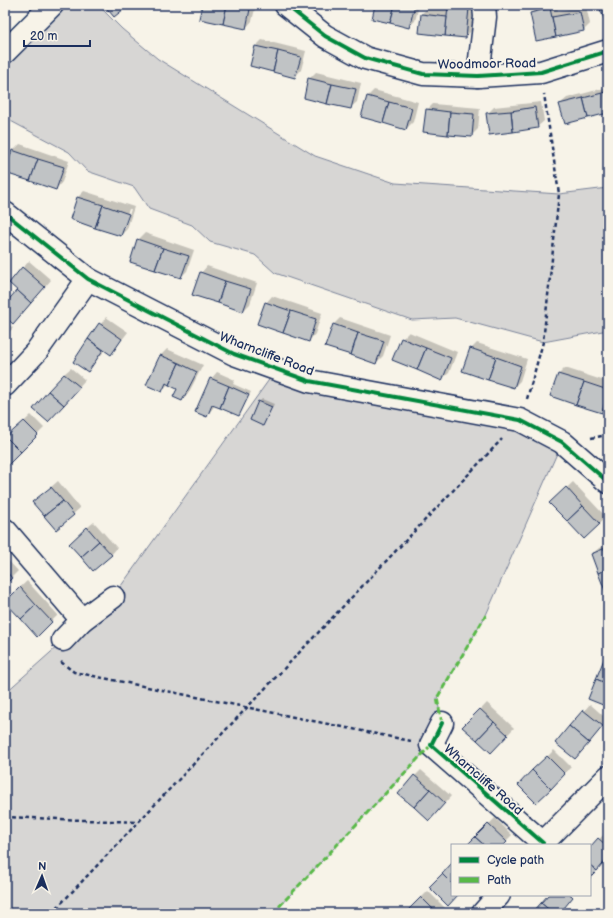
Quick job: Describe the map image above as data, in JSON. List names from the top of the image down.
{
  "streets": {
    "street": ["Woodmoor Road", "Wharncliffe Road"]
  },
  "legend": ["Cycle path", "Path"],
  "scale_bar": "20 m",
  "north": "top"
}
